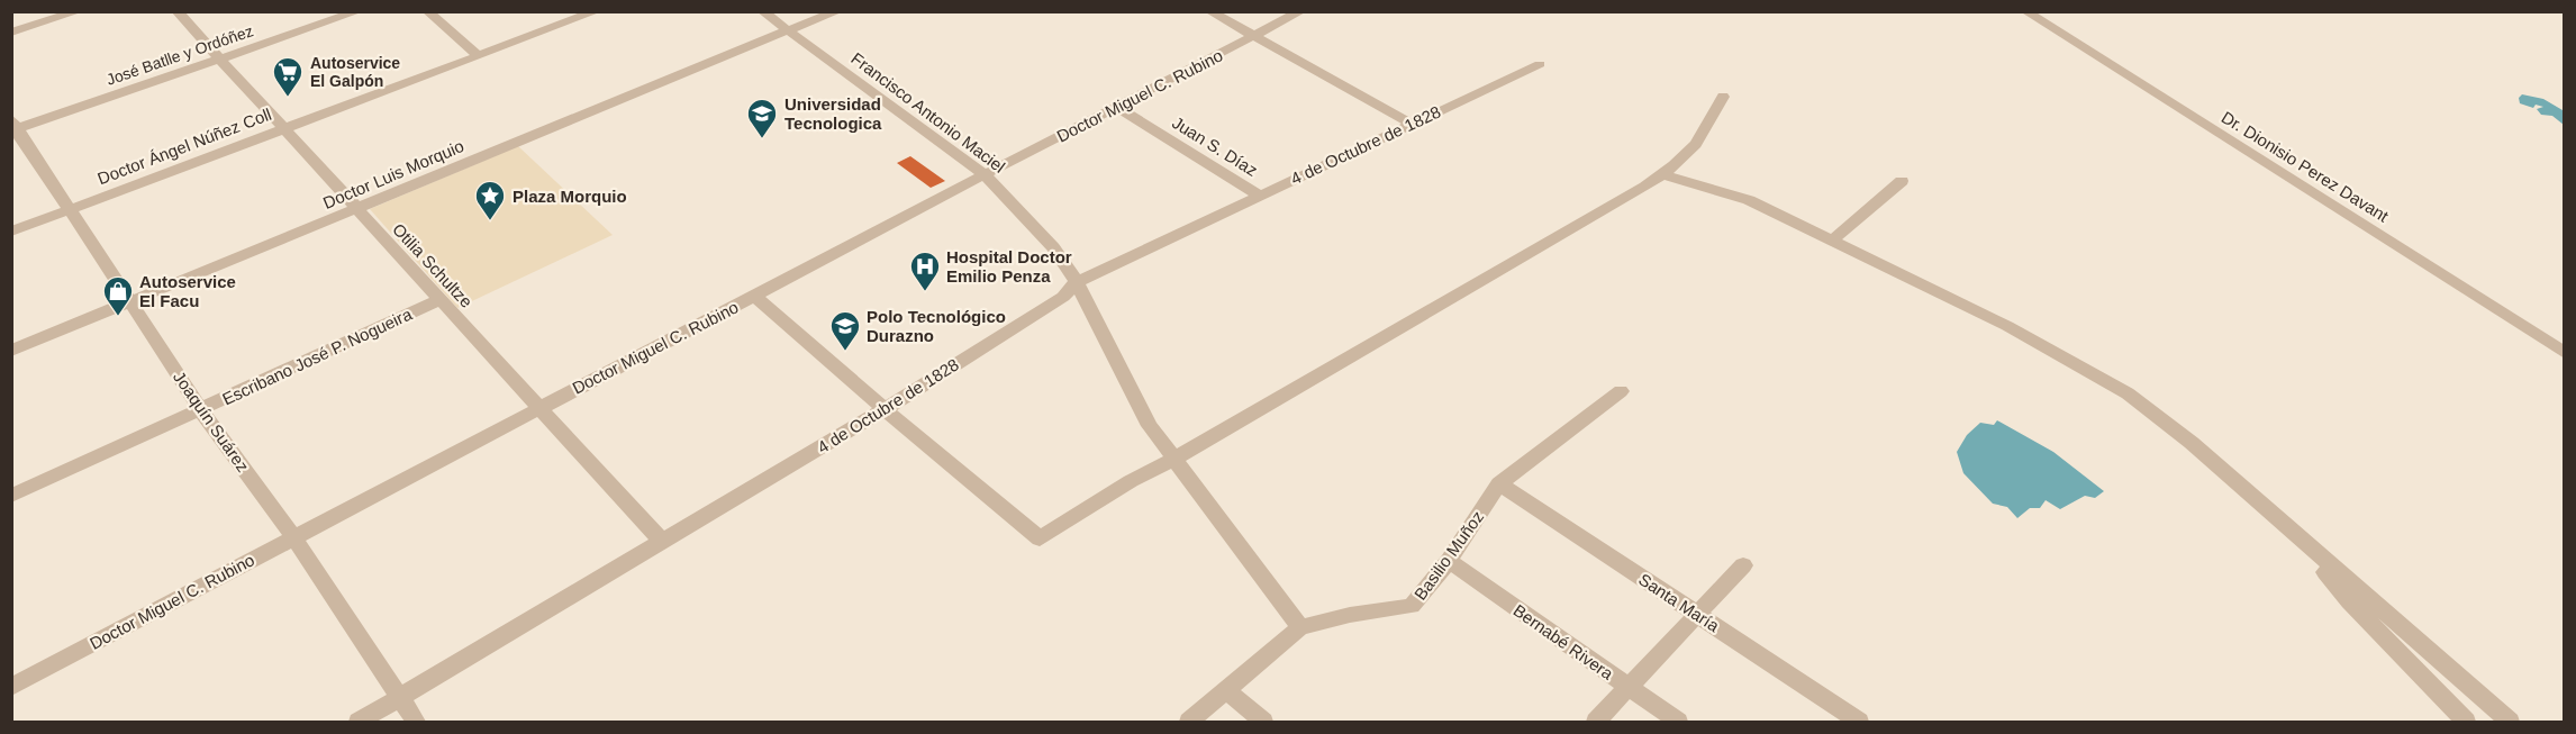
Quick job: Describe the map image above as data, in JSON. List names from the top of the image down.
{
  "streets": {
    "street": [
      "José Batlle y Ordóñez",
      "Doctor Miguel C. Rubino",
      "Francisco Antonio Maciel",
      "4 de Octubre de 1828",
      "Doctor Ángel Núñez Coll",
      "Juan S. Díaz",
      "Dr. Dionisio Perez Davant",
      "Doctor Luis Morquio",
      "Otilia Schultze",
      "Escribano José P. Nogueira",
      "Joaquín Suárez",
      "Basilio Muñoz",
      "Santa María",
      "Bernabé Rivera"
    ]
  },
  "crossings": [
    ["José Batlle y Ordóñez", "Otilia Schultze"],
    ["José Batlle y Ordóñez", "Joaquín Suárez"],
    ["Doctor Miguel C. Rubino", "Francisco Antonio Maciel"],
    ["Doctor Miguel C. Rubino", "Juan S. Díaz"],
    ["Doctor Miguel C. Rubino", "Otilia Schultze"],
    ["Doctor Miguel C. Rubino", "Joaquín Suárez"],
    ["Francisco Antonio Maciel", "4 de Octubre de 1828"],
    ["Francisco Antonio Maciel", "Doctor Luis Morquio"],
    ["Francisco Antonio Maciel", "Basilio Muñoz"],
    ["4 de Octubre de 1828", "Juan S. Díaz"],
    ["4 de Octubre de 1828", "Otilia Schultze"],
    ["4 de Octubre de 1828", "Joaquín Suárez"],
    ["Doctor Ángel Núñez Coll", "Otilia Schultze"],
    ["Doctor Ángel Núñez Coll", "Joaquín Suárez"],
    ["Doctor Luis Morquio", "Otilia Schultze"],
    ["Doctor Luis Morquio", "Joaquín Suárez"],
    ["Otilia Schultze", "Escribano José P. Nogueira"],
    ["Escribano José P. Nogueira", "Joaquín Suárez"],
    ["Basilio Muñoz", "Santa María"],
    ["Basilio Muñoz", "Bernabé Rivera"]
  ],
  "places": {
    "supermarket": ["Autoservice El Galpón"],
    "school or university": ["Universidad Tecnologica", "Polo Tecnológico Durazno"],
    "place": ["Plaza Morquio"],
    "hospital": ["Hospital Doctor Emilio Penza"],
    "shop": ["Autoservice El Facu"]
  }
}
